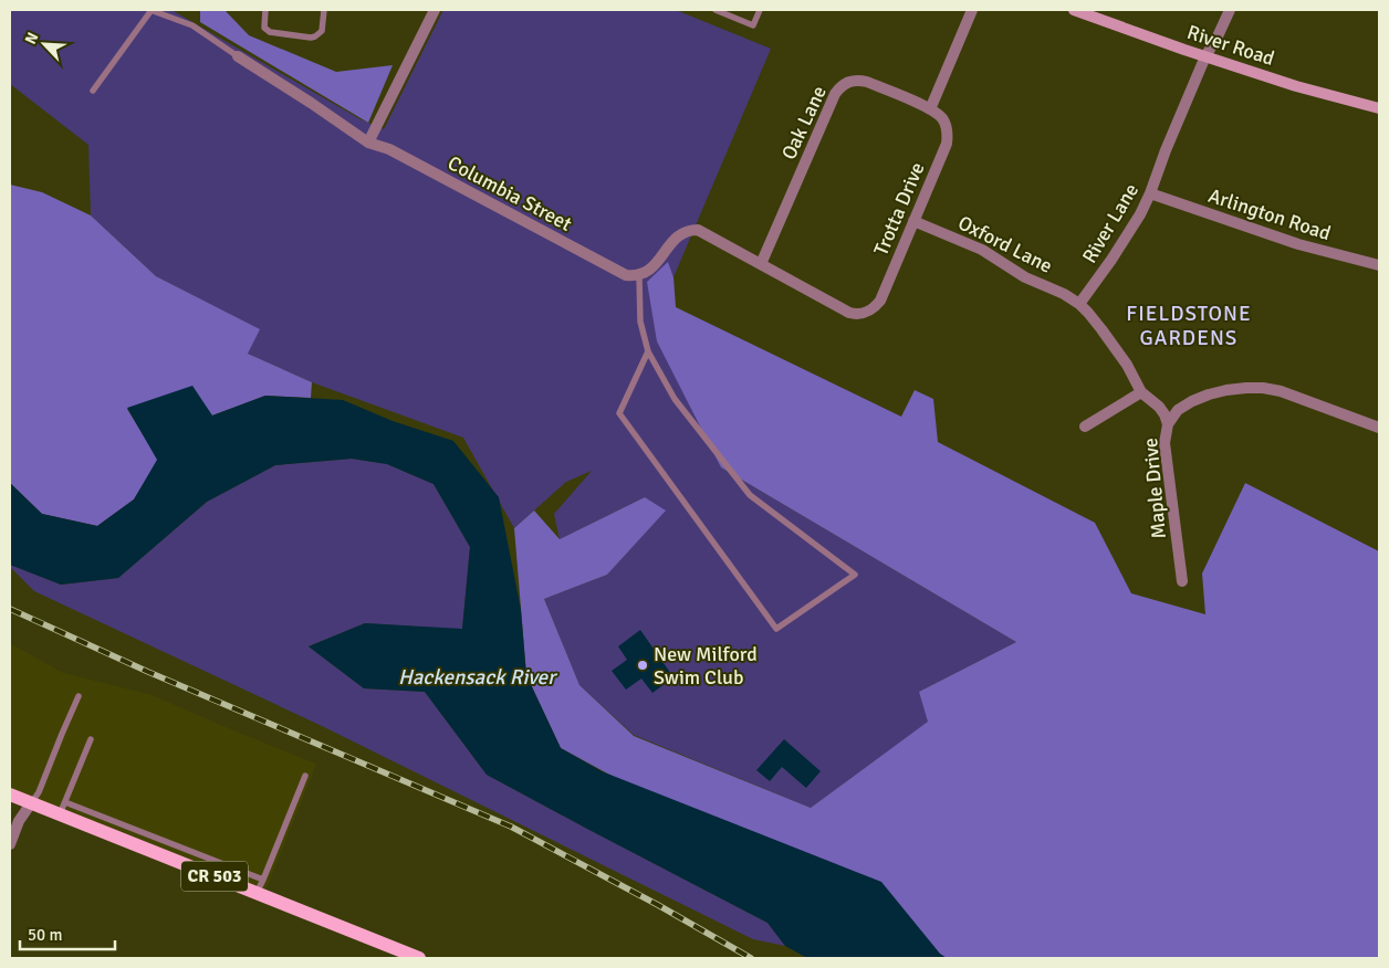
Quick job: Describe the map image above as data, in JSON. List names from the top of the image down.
{
  "streets": {
    "main road": ["River Road", "CR 503"],
    "street": [
      "Oak Lane",
      "Columbia Street",
      "Trotta Drive",
      "Arlington Road",
      "River Lane",
      "Oxford Lane",
      "Maple Drive"
    ]
  },
  "crossings": [
    ["River Road", "River Lane"],
    ["Oak Lane", "Trotta Drive"],
    ["Trotta Drive", "Oxford Lane"],
    ["Arlington Road", "River Lane"],
    ["River Lane", "Oxford Lane"]
  ],
  "districts": ["FIELDSTONE GARDENS"],
  "water": ["Hackensack River"],
  "places": ["New Milford Swim Club"],
  "scale_bar": "50 m",
  "north": "top left"
}
